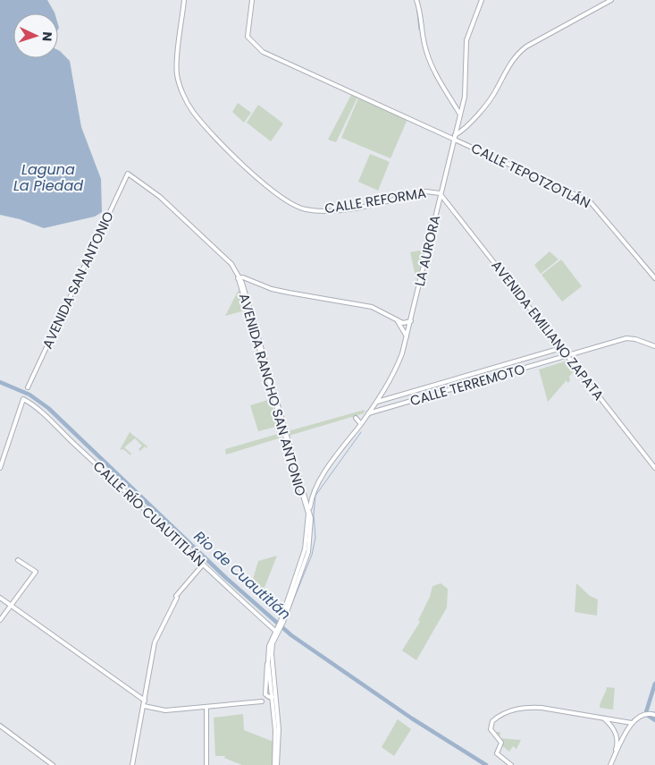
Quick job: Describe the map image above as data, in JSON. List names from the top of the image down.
{
  "streets": {
    "street": [
      "CALLE TEPOTZOTLÁN",
      "CALLE REFORMA",
      "LA AURORA",
      "AVENIDA SAN ANTONIO",
      "AVENIDA EMILIANO ZAPATA",
      "CALLE TERREMOTO",
      "AVENIDA RANCHO SAN ANTONIO",
      "CALLE RÍO CUAUTITLÁN"
    ]
  },
  "crossings": [
    ["CALLE TEPOTZOTLÁN", "LA AURORA"],
    ["CALLE REFORMA", "LA AURORA"],
    ["CALLE REFORMA", "AVENIDA EMILIANO ZAPATA"],
    ["LA AURORA", "AVENIDA EMILIANO ZAPATA"],
    ["LA AURORA", "CALLE TERREMOTO"],
    ["LA AURORA", "AVENIDA RANCHO SAN ANTONIO"],
    ["AVENIDA SAN ANTONIO", "AVENIDA RANCHO SAN ANTONIO"],
    ["AVENIDA EMILIANO ZAPATA", "CALLE TERREMOTO"]
  ],
  "water": ["Laguna La Piedad", "Rio de Cuautitlán"],
  "north": "right"
}
